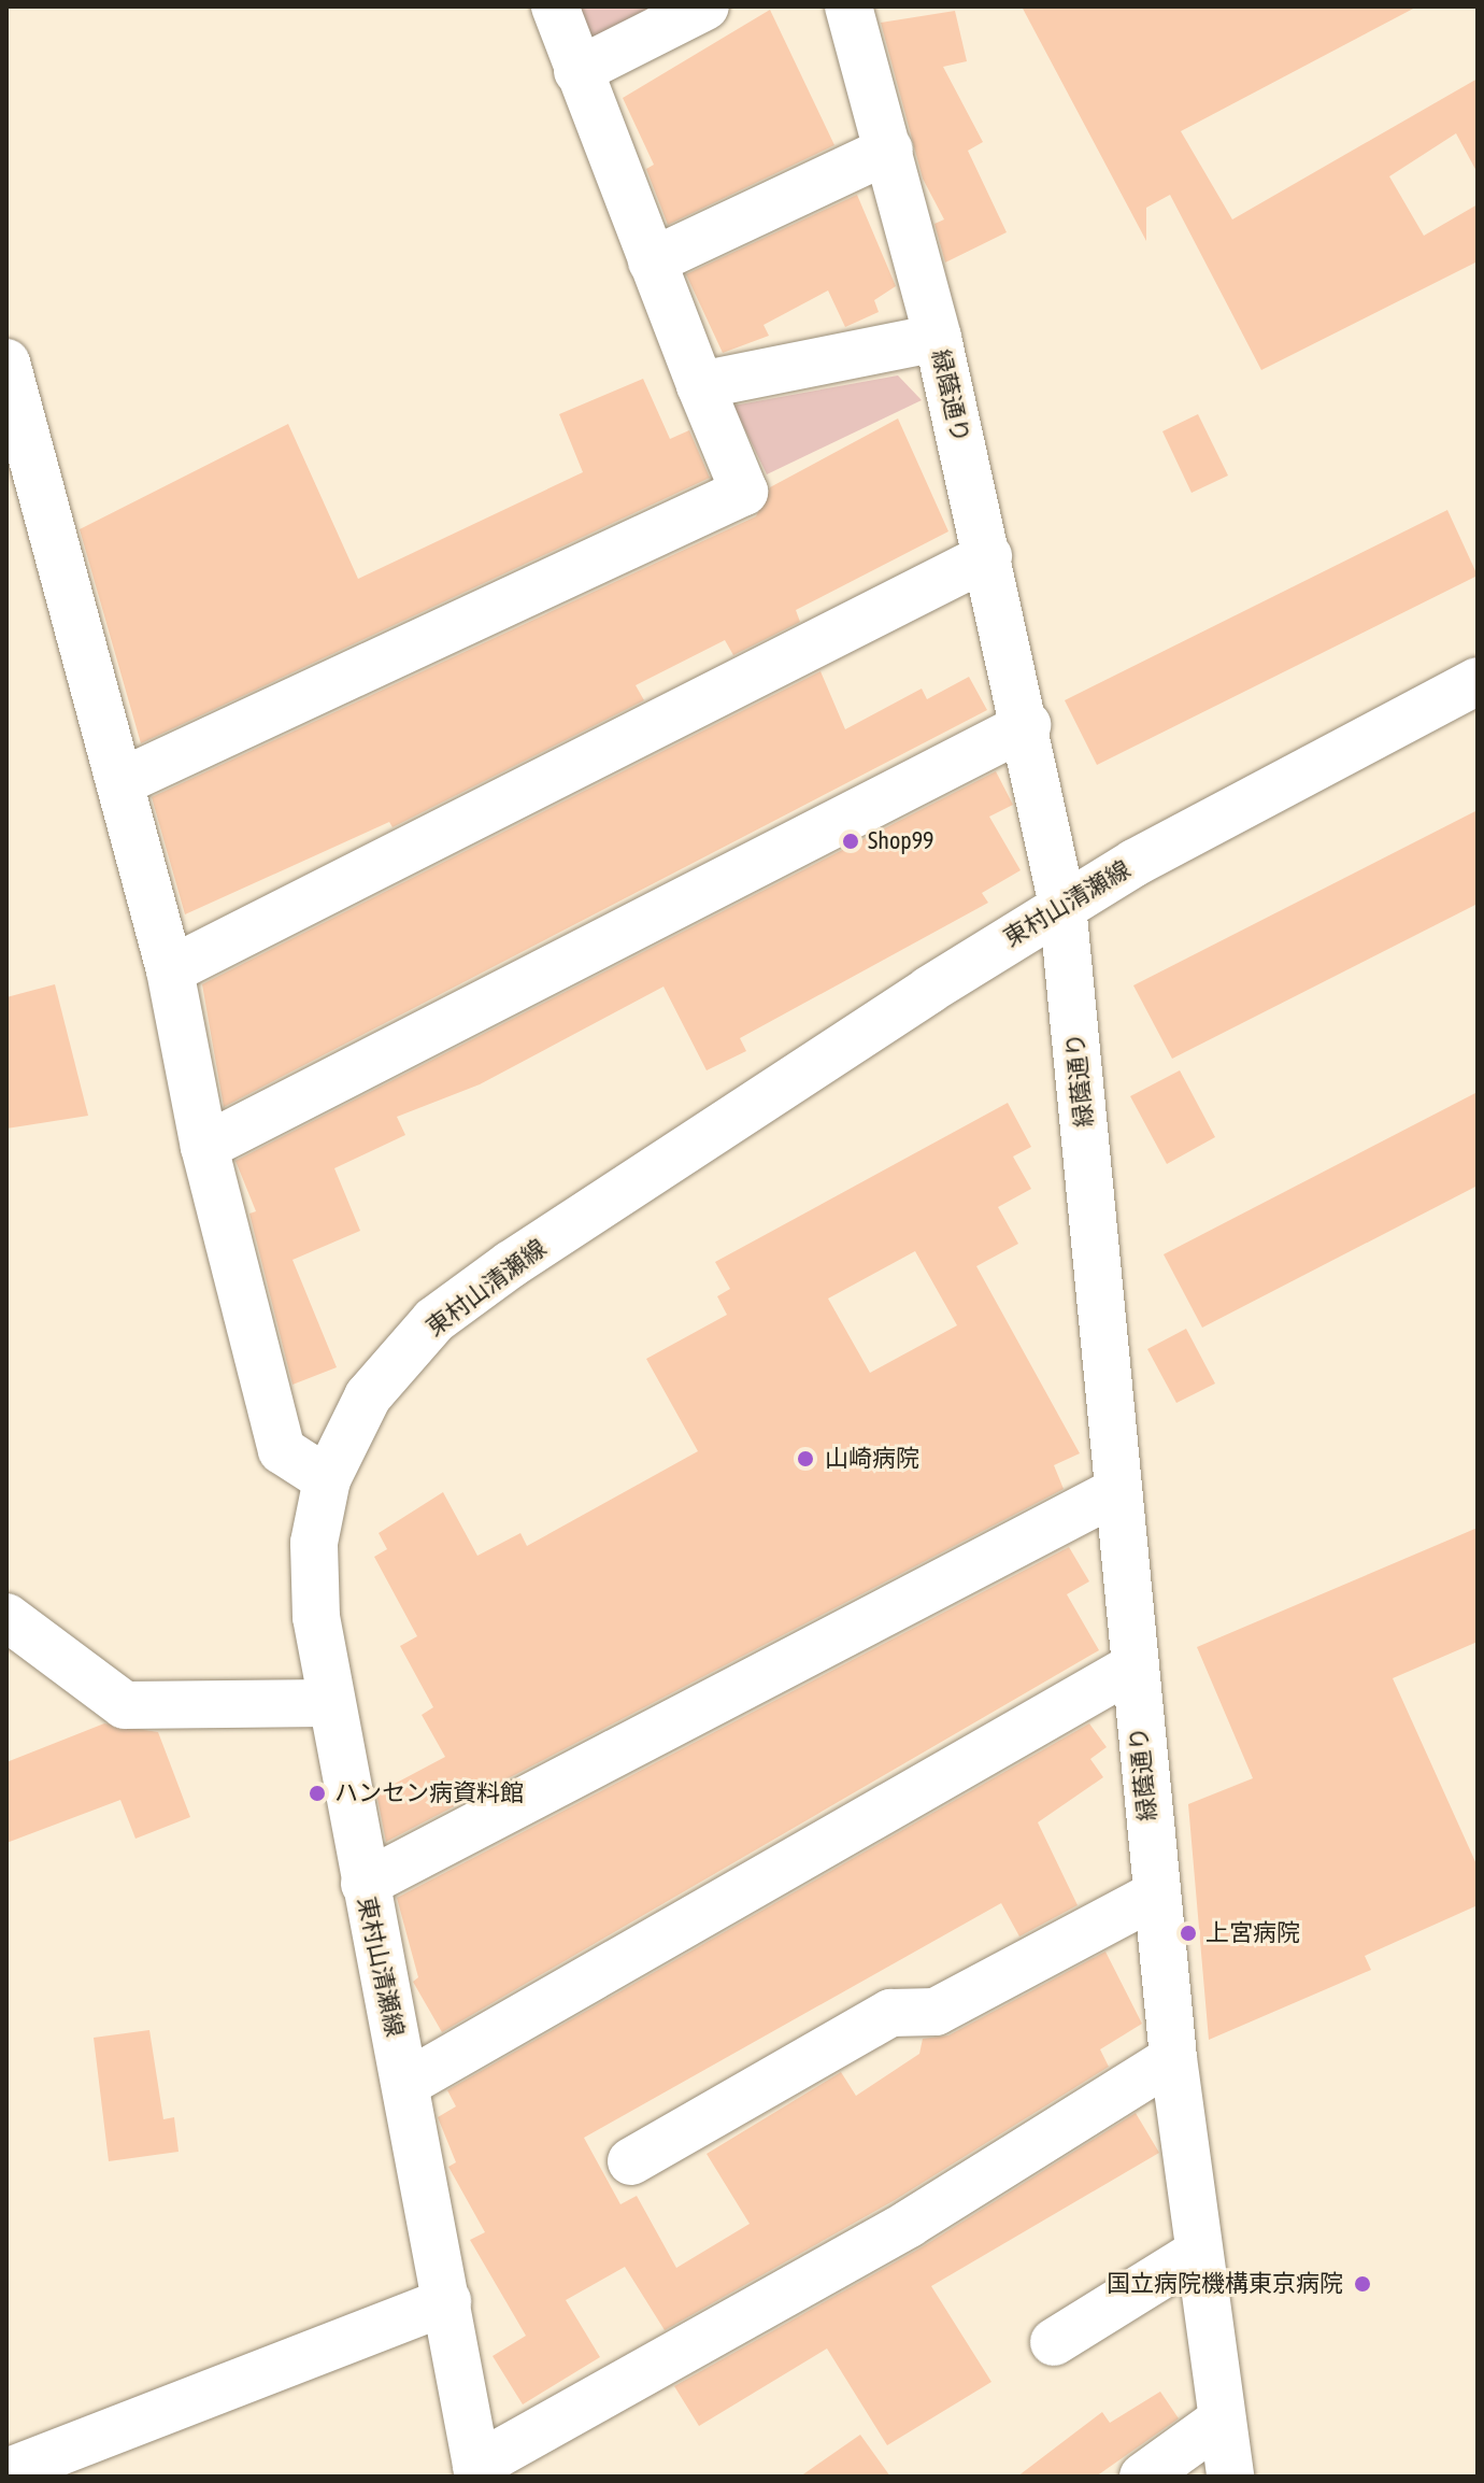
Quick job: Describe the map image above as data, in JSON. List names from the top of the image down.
{
  "streets": {
    "street": ["緑蔭通り", "東村山清瀬線"]
  },
  "crossings": [
    ["緑蔭通り", "東村山清瀬線"]
  ],
  "places": [
    "Shop99",
    "山崎病院",
    "ハンセン病資料館",
    "上宮病院",
    "国立病院機構東京病院"
  ]
}
